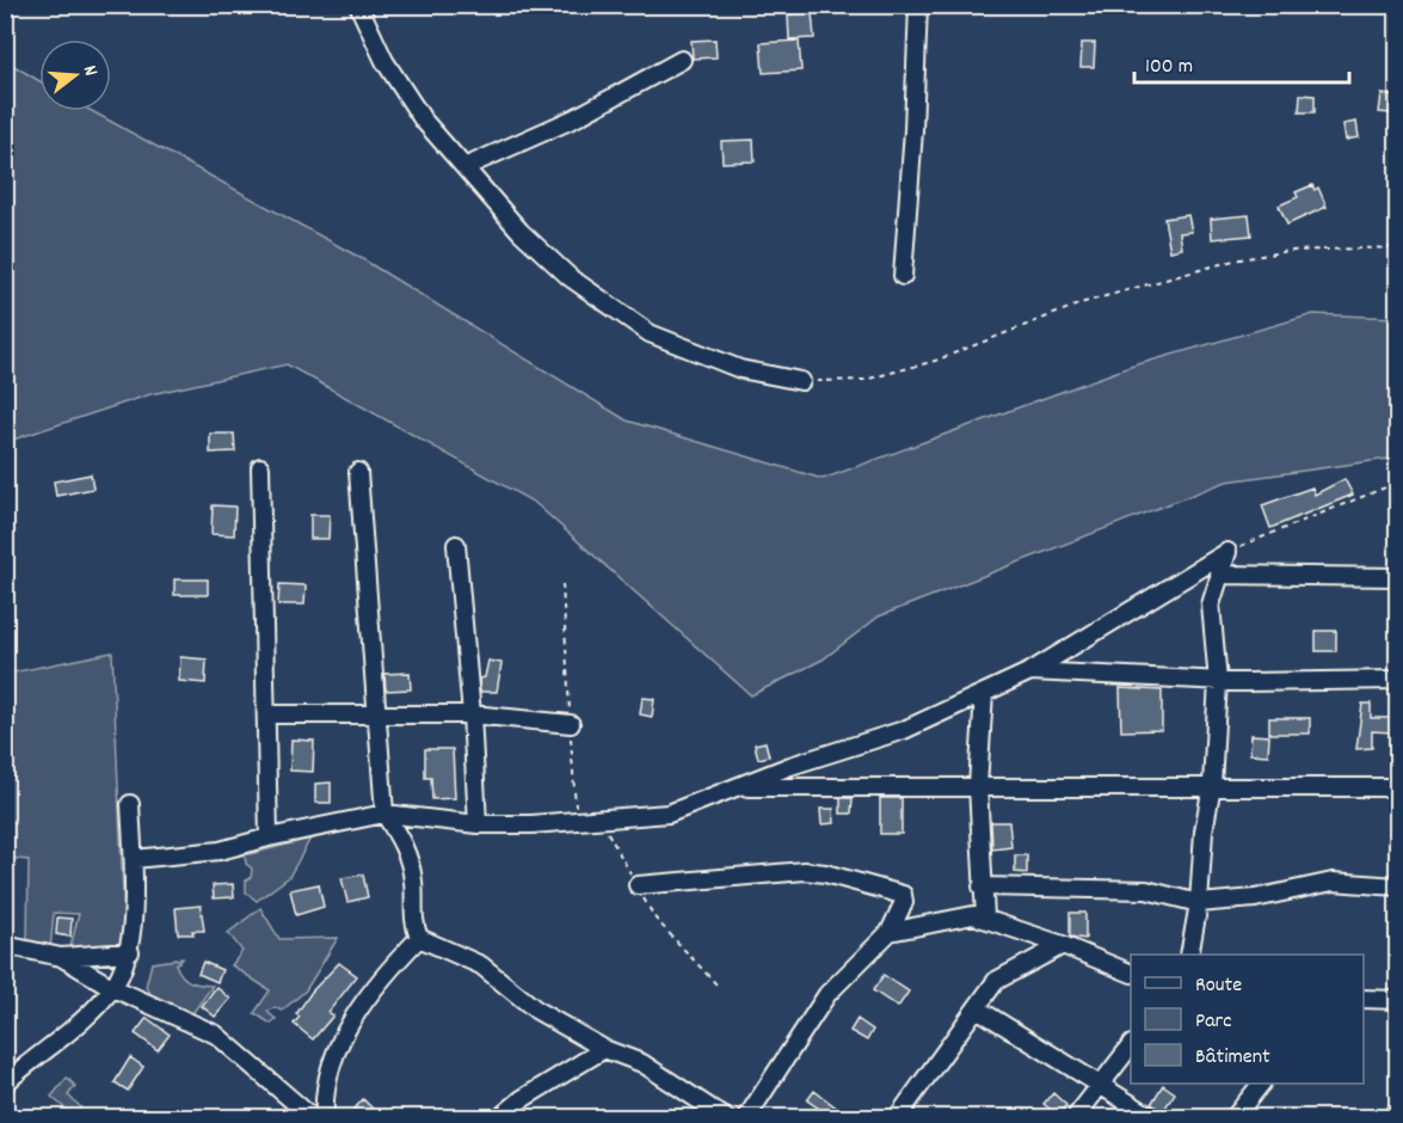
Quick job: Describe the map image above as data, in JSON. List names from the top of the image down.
{
  "legend": ["Route", "Parc", "Bâtiment"],
  "scale_bar": "100 m",
  "north": "right"
}
